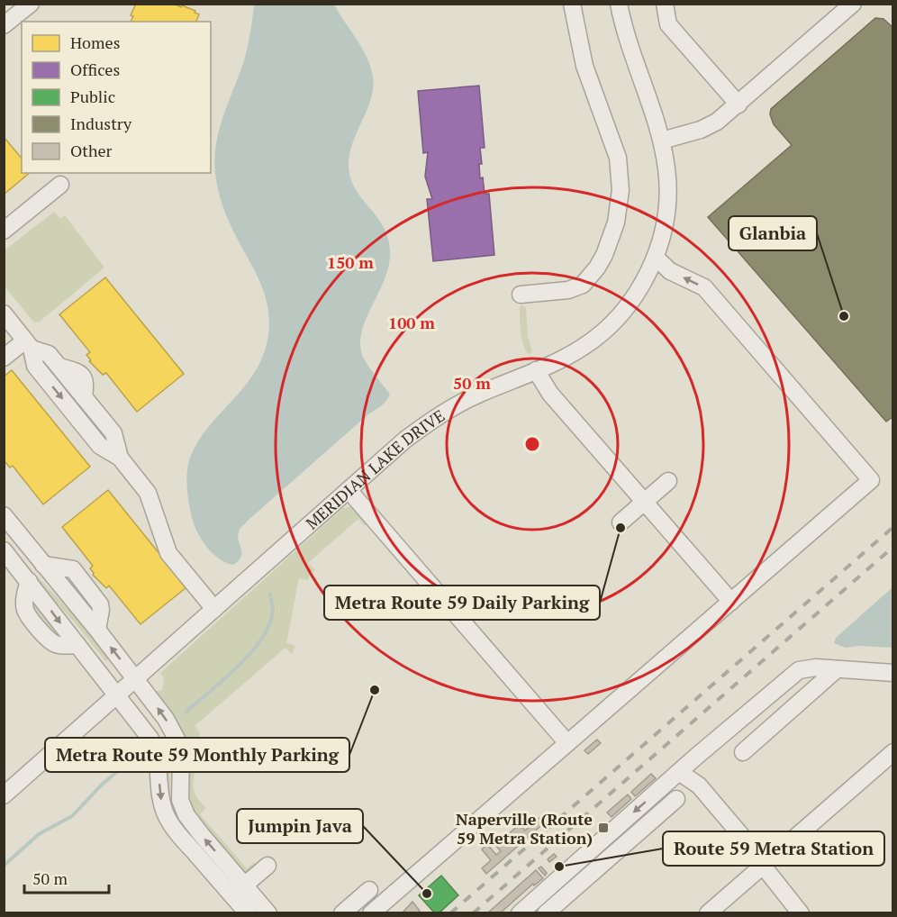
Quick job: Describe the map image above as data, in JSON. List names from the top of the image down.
{
  "streets": {
    "street": ["MERIDIAN LAKE DRIVE"]
  },
  "places": {
    "other": [
      "Glanbia",
      "Metra Route 59 Daily Parking",
      "Metra Route 59 Monthly Parking",
      "Route 59 Metra Station",
      "Jumpin Java"
    ],
    "transit": ["Naperville (Route 59 Metra Station)"]
  },
  "legend": [
    "Homes",
    "Offices",
    "Public",
    "Industry",
    "Other"
  ],
  "scale_bar": "50 m",
  "rings": ["150 m", "100 m", "50 m"]
}
